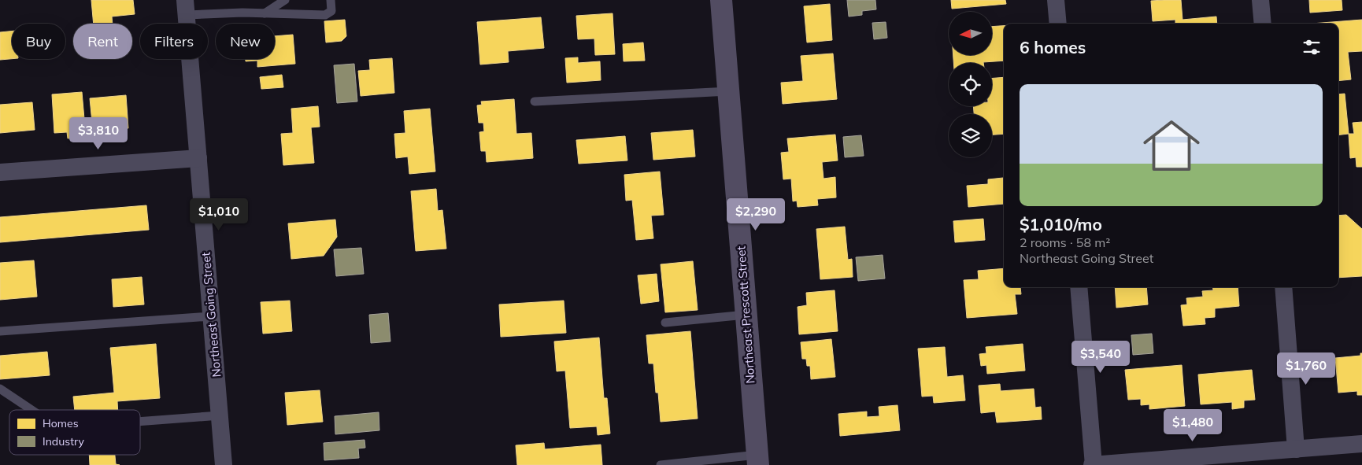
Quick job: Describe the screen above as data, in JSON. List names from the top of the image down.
{
  "streets": {
    "street": ["Northeast Going Street", "Northeast Prescott Street"]
  },
  "legend": ["Homes", "Industry"],
  "north": "left",
  "page": {
    "chip": [
      "Buy",
      "Rent",
      "Filters",
      "New"
    ],
    "heading": "6 homes",
    "list": [
      {
        "name": "$1,010/mo",
        "note": "2 rooms · 58 m² · Northeast Going Street"
      }
    ],
    "price": [
      "$3,810",
      "$1,010",
      "$2,290",
      "$3,540",
      "$1,760",
      "$1,480"
    ]
  }
}
